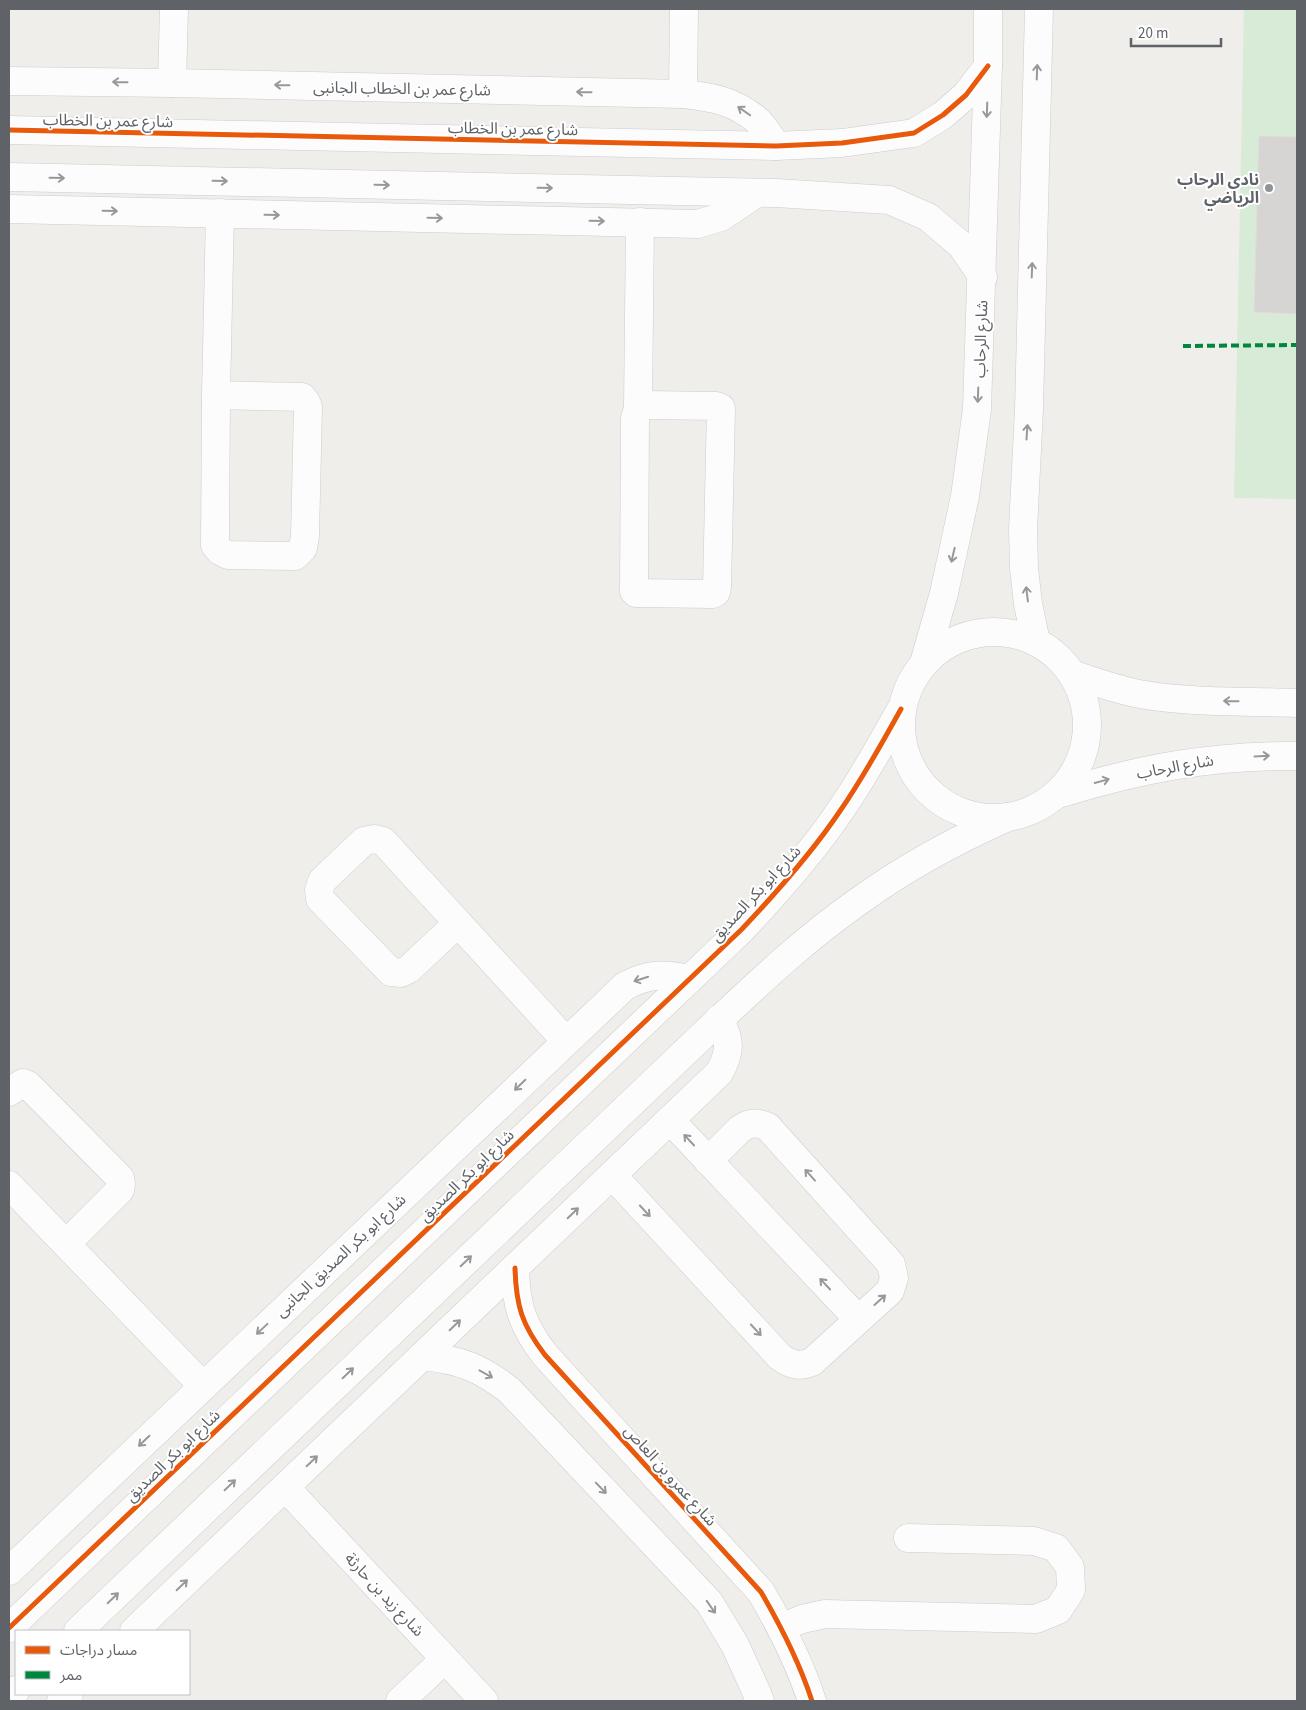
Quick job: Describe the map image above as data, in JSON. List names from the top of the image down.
{
  "streets": {
    "street": [
      "شارع عمر بن الخطاب الجانبى",
      "شارع عمر بن الخطاب",
      "شارع الرحاب",
      "شارع ابو بكر الصديق",
      "شارع ابو بكر الصديق الجانبى",
      "شارع عمرو بن العاص",
      "شارع زيد بن حارثة"
    ]
  },
  "crossings": [
    ["شارع عمر بن الخطاب الجانبى", "شارع عمر بن الخطاب"],
    ["شارع عمر بن الخطاب", "شارع الرحاب"],
    ["شارع ابو بكر الصديق", "شارع ابو بكر الصديق الجانبى"]
  ],
  "places": ["نادي الرحاب الرياضي"],
  "legend": ["مسار دراجات", "ممر"],
  "scale_bar": "20 m"
}
